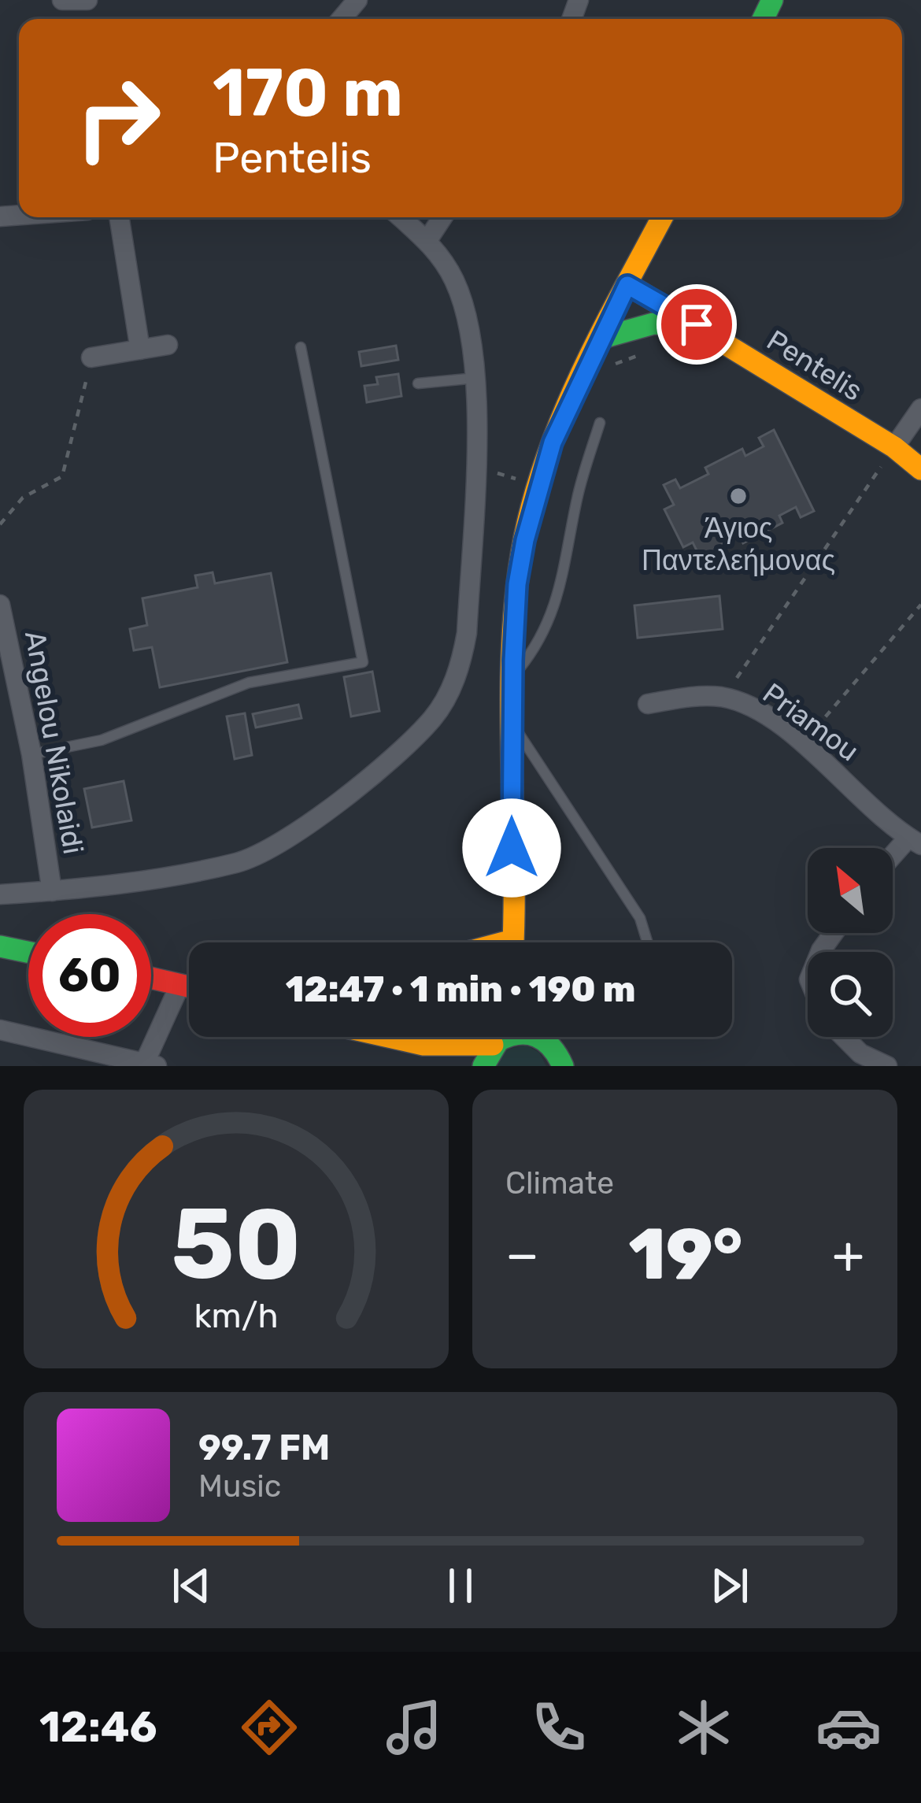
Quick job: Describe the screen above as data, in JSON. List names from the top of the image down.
{
  "streets": {
    "main road": ["Pentelis"],
    "street": ["Priamou", "Angelou Nikolaidi"]
  },
  "places": ["Άγιος Παντελεήμονας"],
  "north": "top left",
  "page": {
    "turn": ["170 m", "Pentelis"],
    "limit": "60",
    "trip": "12:47 · 1 min · 190 m",
    "tile": "Climate",
    "heat": ["−", "19°", "+"],
    "song": ["99.7 FM", "Music"],
    "tabs": "12:46",
    "gauge": ["50", "km/h"]
  }
}
